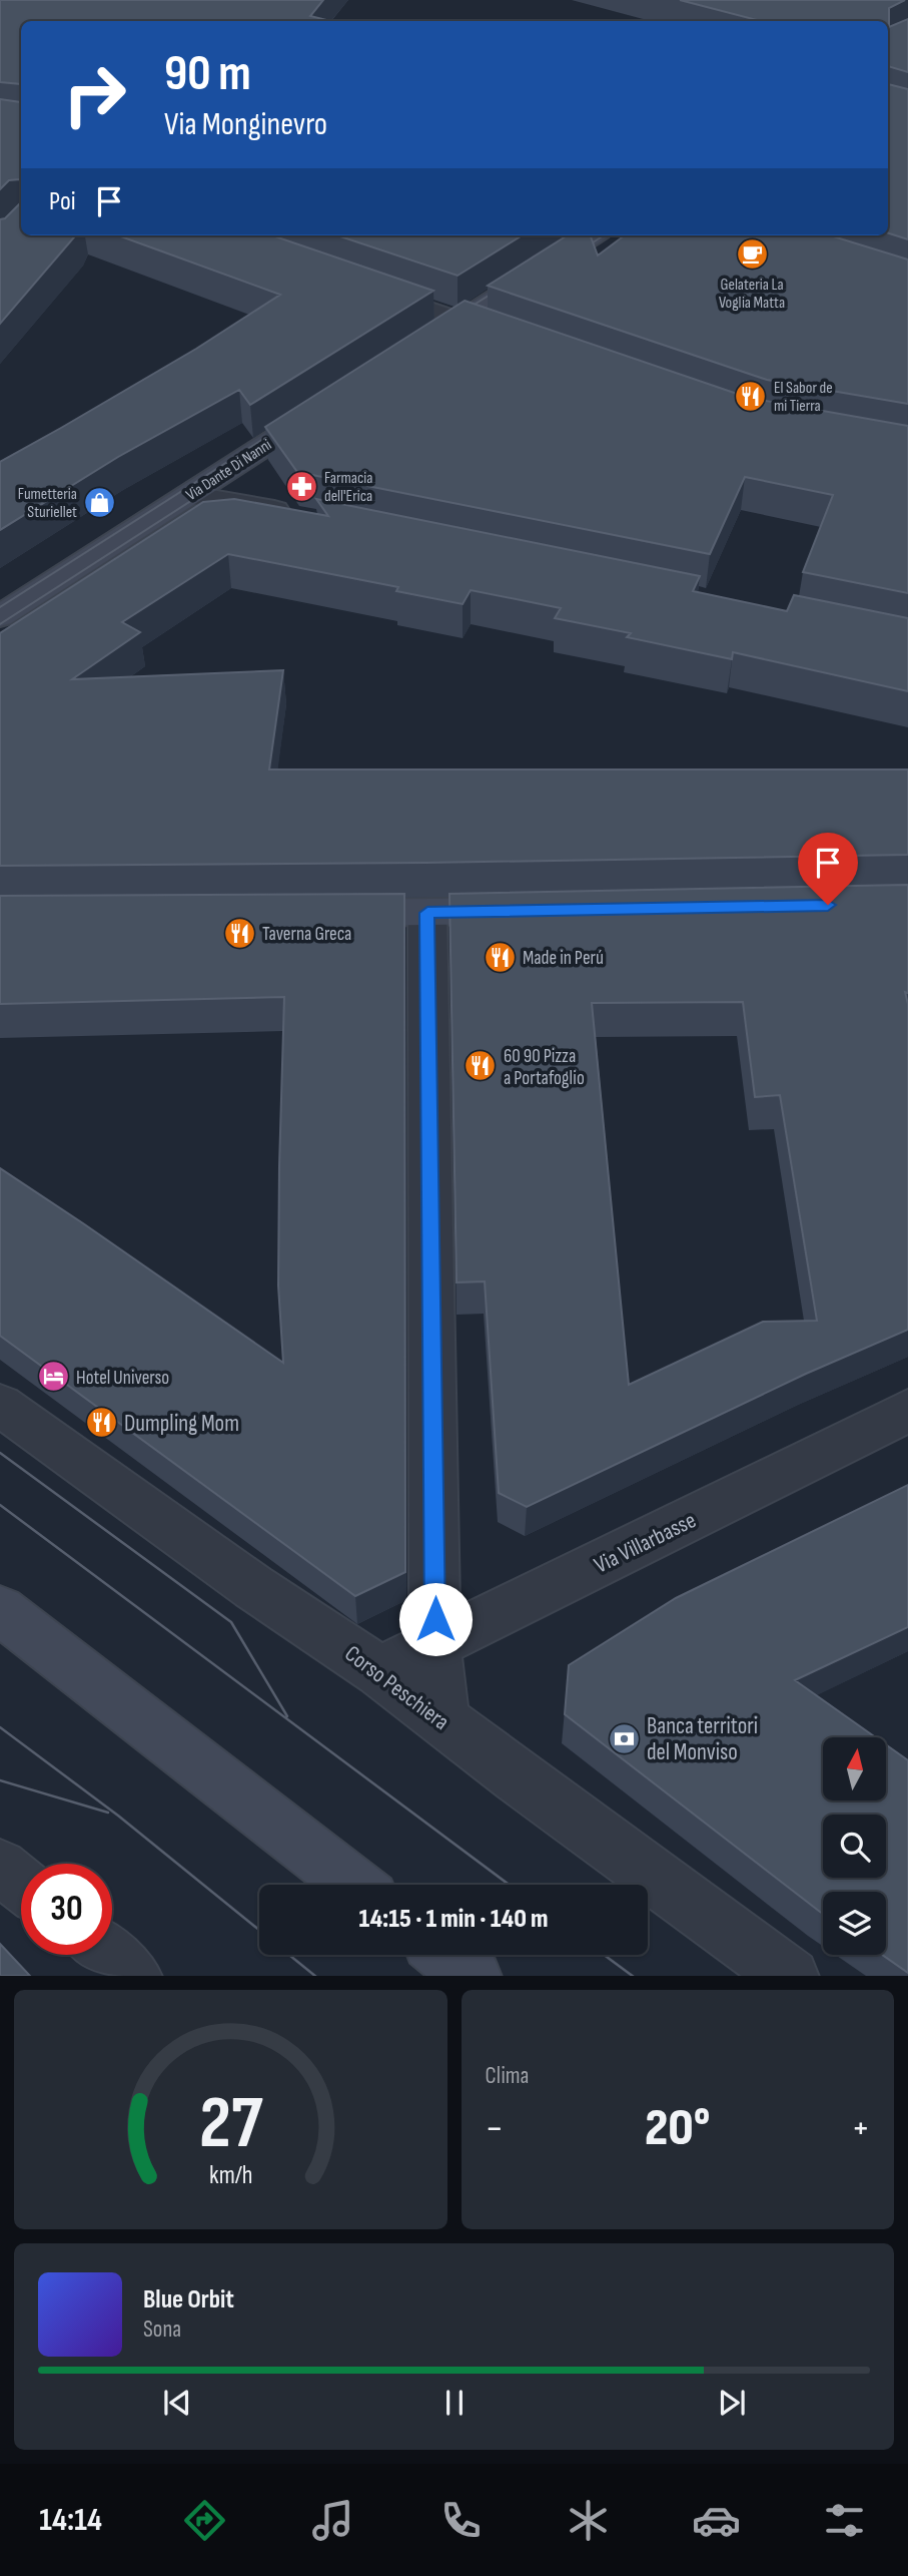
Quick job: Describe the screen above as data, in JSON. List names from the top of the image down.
{
  "streets": {
    "street": ["Via Dante Di Nanni", "Via Villarbasse", "Corso Peschiera"]
  },
  "crossings": [
    ["Via Villarbasse", "Corso Peschiera"]
  ],
  "places": {
    "cafe": ["Gelateria La Voglia Matta"],
    "restaurant": [
      "El Sabor de mi Tierra",
      "Taverna Greca",
      "Made in Perú",
      "60 90 Pizza a Portafoglio",
      "Dumpling Mom"
    ],
    "pharmacy": ["Farmacia dell'Erica"],
    "shop": ["Fumetteria Sturiellet"],
    "hotel": ["Hotel Universo"],
    "bank": ["Banca territori del Monviso"]
  },
  "north": "top",
  "page": {
    "turn": ["90 m", "Via Monginevro"],
    "then": "Poi",
    "limit": "30",
    "trip": "14:15 · 1 min · 140 m",
    "tile": "Clima",
    "heat": ["−", "20°", "+"],
    "song": ["Blue Orbit", "Sona"],
    "tabs": "14:14",
    "gauge": ["27", "km/h"]
  }
}
